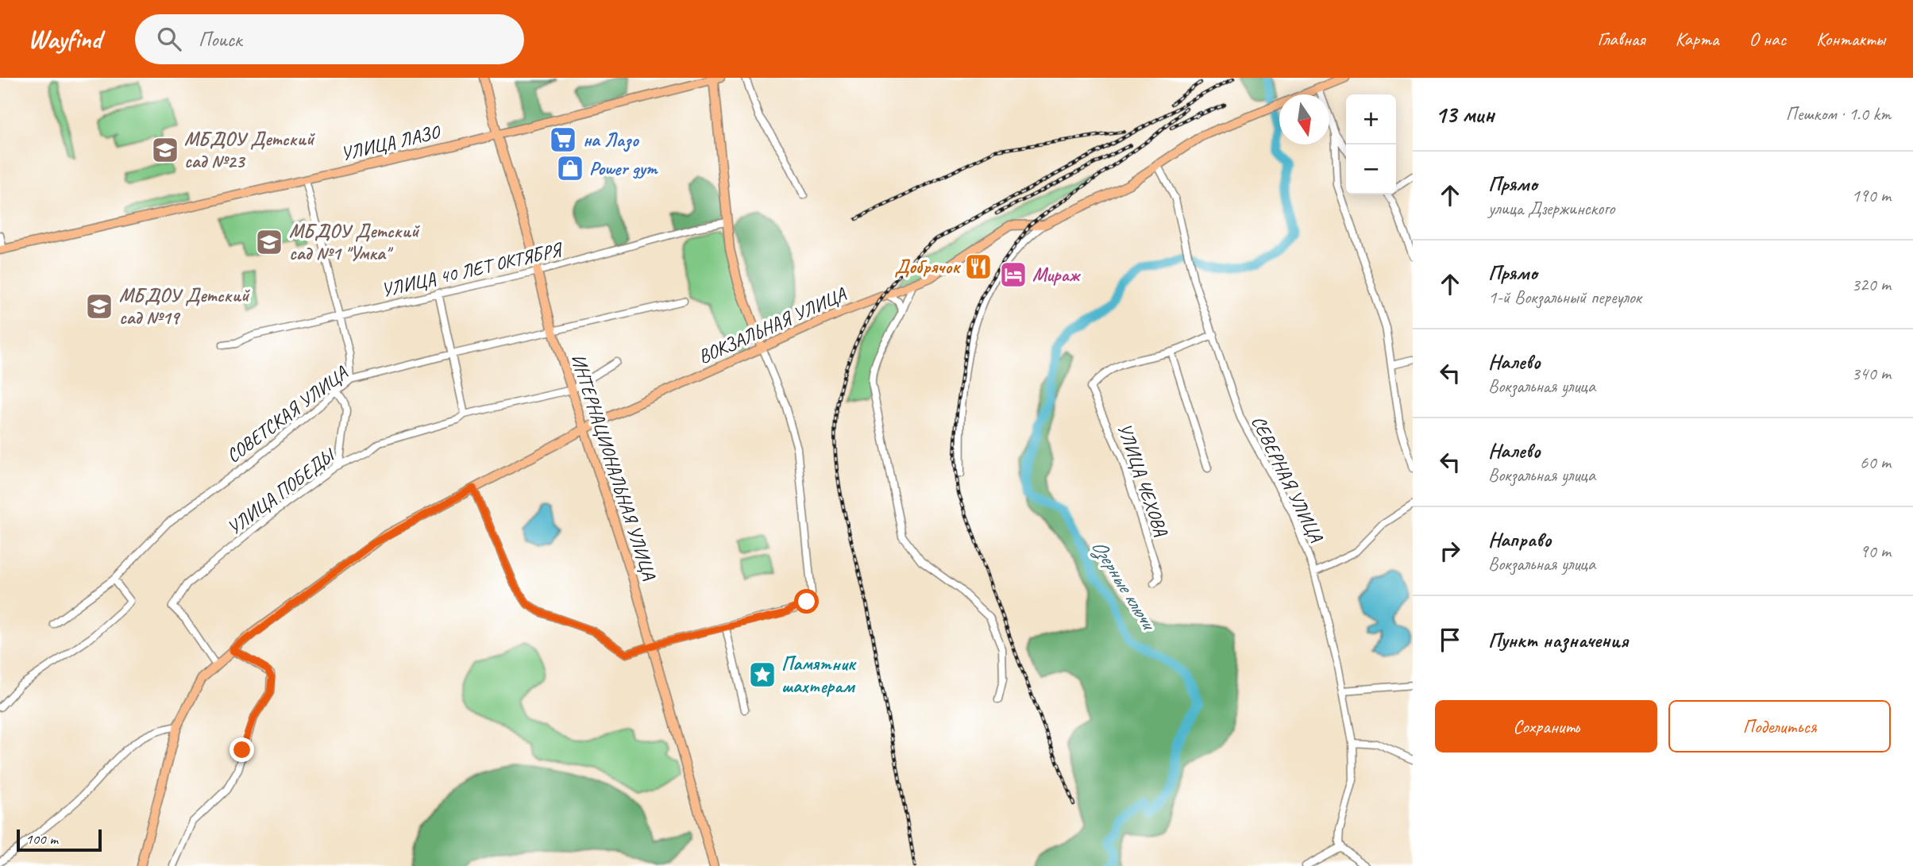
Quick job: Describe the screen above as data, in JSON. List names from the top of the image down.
{
  "streets": {
    "main road": ["УЛИЦА ЛАЗО", "ВОКЗАЛЬНАЯ УЛИЦА", "ИНТЕРНАЦИОНАЛЬНАЯ УЛИЦА"],
    "street": [
      "УЛИЦА 40 ЛЕТ ОКТЯБРЯ",
      "СОВЕТСКАЯ УЛИЦА",
      "СЕВЕРНАЯ УЛИЦА",
      "УЛИЦА ЧЕХОВА",
      "УЛИЦА ПОБЕДЫ"
    ]
  },
  "crossings": [
    ["УЛИЦА ЛАЗО", "ИНТЕРНАЦИОНАЛЬНАЯ УЛИЦА"],
    ["УЛИЦА 40 ЛЕТ ОКТЯБРЯ", "ИНТЕРНАЦИОНАЛЬНАЯ УЛИЦА"],
    ["ВОКЗАЛЬНАЯ УЛИЦА", "ИНТЕРНАЦИОНАЛЬНАЯ УЛИЦА"],
    ["ВОКЗАЛЬНАЯ УЛИЦА", "СЕВЕРНАЯ УЛИЦА"],
    ["ВОКЗАЛЬНАЯ УЛИЦА", "УЛИЦА ПОБЕДЫ"],
    ["СОВЕТСКАЯ УЛИЦА", "ИНТЕРНАЦИОНАЛЬНАЯ УЛИЦА"],
    ["ИНТЕРНАЦИОНАЛЬНАЯ УЛИЦА", "УЛИЦА ПОБЕДЫ"]
  ],
  "water": ["Озерные ключи"],
  "places": {
    "supermarket": ["на Лазо"],
    "school or university": ["МБДОУ Детский сад №23", "МБДОУ Детский сад №1 \"Умка\"", "МБДОУ Детский сад №19"],
    "shop": ["Power gym"],
    "restaurant": ["Добрячок"],
    "hotel": ["Мираж"],
    "place": ["Памятник шахтерам"]
  },
  "scale_bar": "100 m",
  "north": "bottom",
  "page": {
    "header": "Wayfind",
    "search": "Поиск",
    "nav": [
      "Главная",
      "Карта",
      "О нас",
      "Контакты"
    ],
    "heading": ["13 мин", "Пешком · 1.0 km"],
    "map_buttons": ["+", "−"],
    "list": [
      ["Прямо", "улица Дзержинского", "190 m"],
      ["Прямо", "1-й Вокзальный переулок", "320 m"],
      ["Налево", "Вокзальная улица", "340 m"],
      ["Налево", "Вокзальная улица", "60 m"],
      ["Направо", "Вокзальная улица", "90 m"],
      "Пункт назначения"
    ],
    "buttons": ["Сохранить", "Поделиться"],
    "scale": "100 m"
  }
}
